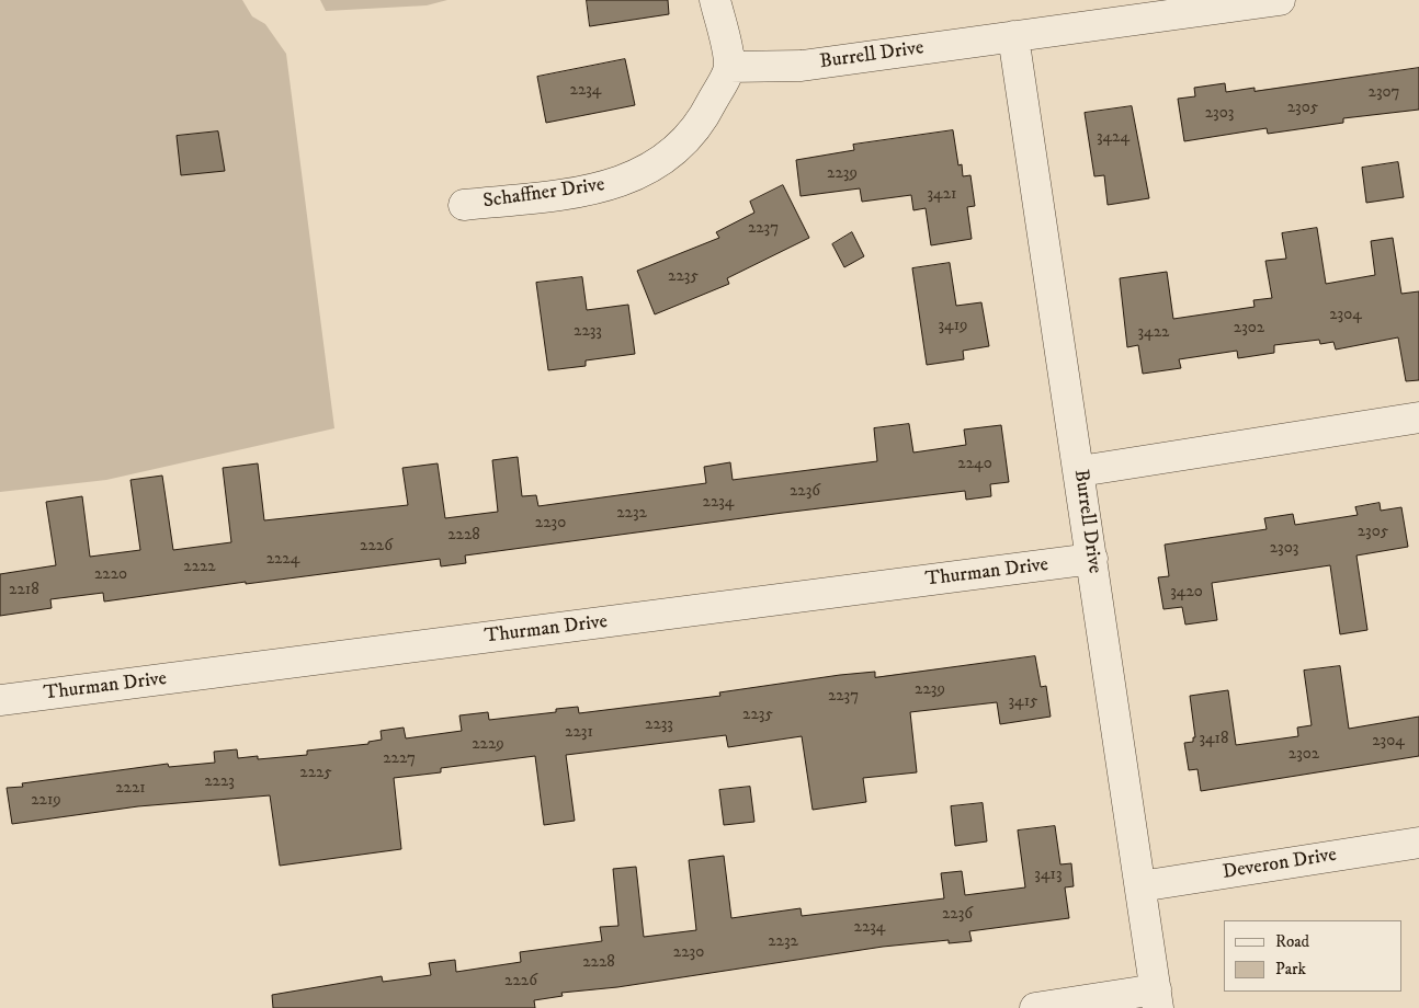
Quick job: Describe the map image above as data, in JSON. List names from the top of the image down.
{
  "streets": {
    "street": [
      "Burrell Drive",
      "Schaffner Drive",
      "Thurman Drive",
      "Deveron Drive"
    ]
  },
  "crossings": [
    ["Burrell Drive", "Schaffner Drive"],
    ["Burrell Drive", "Thurman Drive"],
    ["Burrell Drive", "Deveron Drive"]
  ],
  "house_numbers": [
    "2234",
    "2307",
    "2305",
    "2303",
    "3424",
    "2239",
    "3421",
    "2237",
    "2235",
    "2304",
    "3419",
    "2302",
    "2233",
    "3422",
    "2240",
    "2236",
    "2234",
    "2232",
    "2230",
    "2305",
    "2228",
    "2226",
    "2303",
    "2224",
    "2222",
    "2220",
    "2218",
    "3420",
    "2239",
    "2237",
    "3415",
    "2235",
    "2233",
    "2231",
    "3418",
    "2304",
    "2229",
    "2302",
    "2227",
    "2225",
    "2223",
    "2221",
    "2219",
    "3413",
    "2236",
    "2234",
    "2232",
    "2230",
    "2228",
    "2226"
  ],
  "legend": ["Road", "Park"]
}
